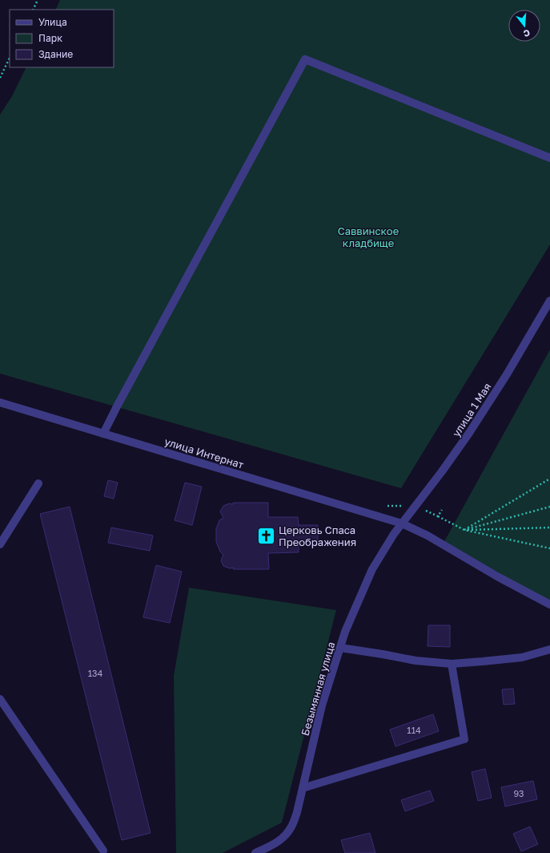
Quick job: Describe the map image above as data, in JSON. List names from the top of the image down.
{
  "streets": {
    "street": ["улица 1 Мая", "улица Интернат", "Безымянная улица"]
  },
  "crossings": [
    ["улица 1 Мая", "улица Интернат"],
    ["улица 1 Мая", "Безымянная улица"],
    ["улица Интернат", "Безымянная улица"]
  ],
  "parks": ["Саввинское кладбище"],
  "places": {
    "church": ["Церковь Спаса Преображения"]
  },
  "house_numbers": ["134", "114", "93"],
  "legend": ["Улица", "Парк", "Здание"],
  "north": "bottom"
}
